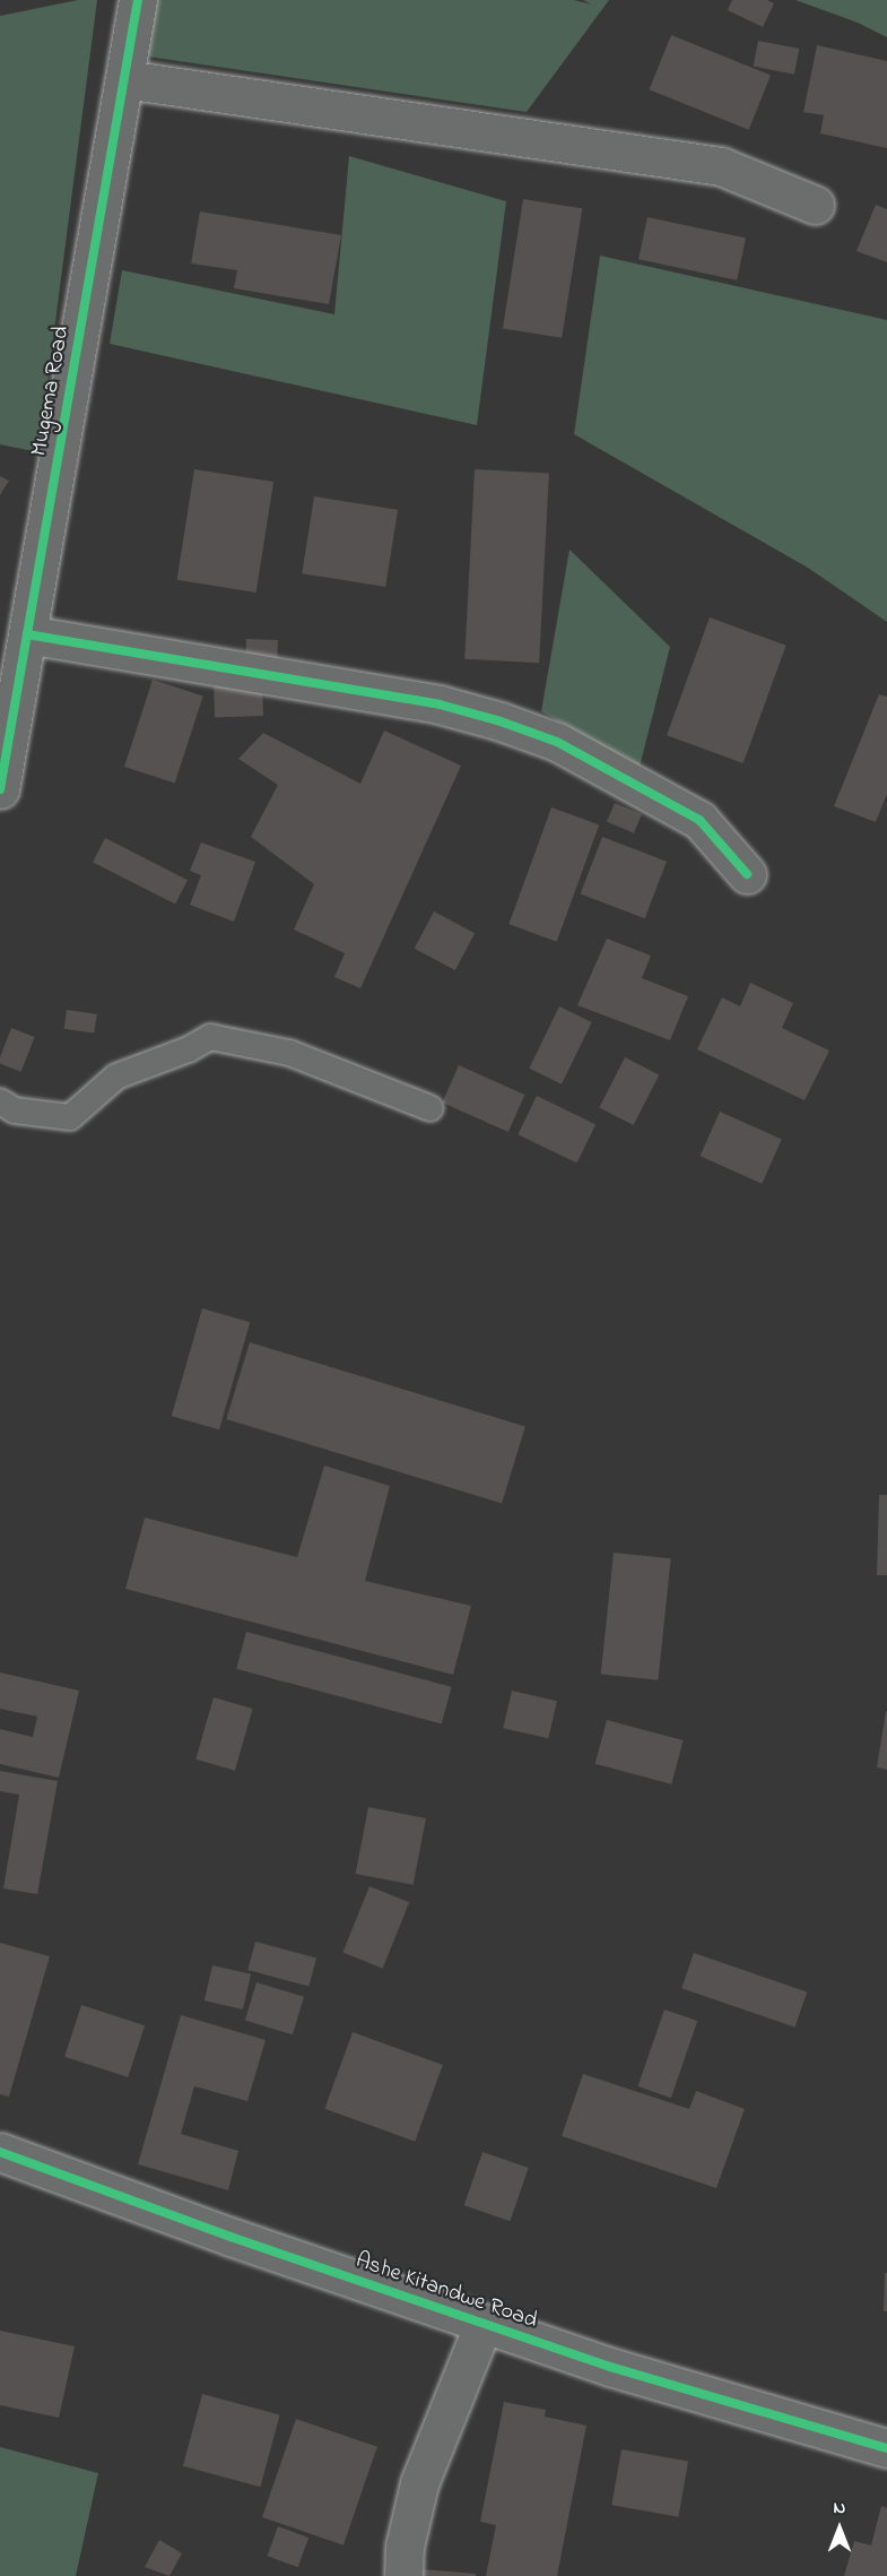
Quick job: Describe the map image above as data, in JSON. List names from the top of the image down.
{
  "streets": {
    "street": ["Mugema Road", "Ashe Kitandwe Road"]
  },
  "north": "top"
}
